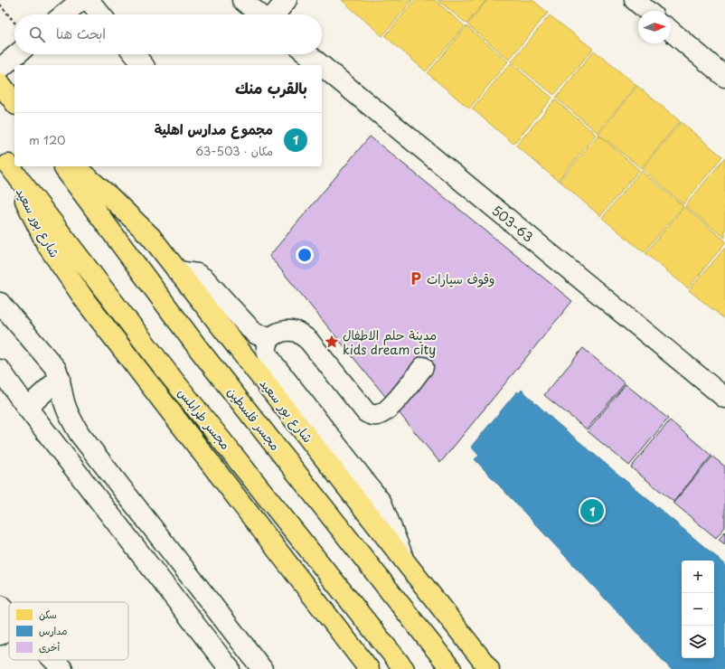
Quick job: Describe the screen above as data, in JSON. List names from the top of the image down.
{
  "streets": {
    "main road": ["شارع بور سعيد", "مجسر طرابلس", "مجسر فلسطين"],
    "street": ["503-63"]
  },
  "crossings": [
    ["شارع بور سعيد", "مجسر طرابلس"]
  ],
  "places": {
    "parking": ["وقوف سيارات"],
    "place": ["مدينة حلم الاطفال kids dream city"]
  },
  "legend": ["سكن", "مدارس", "أخرى"],
  "north": "right",
  "page": {
    "search": "ابحث هنا",
    "heading": "بالقرب منك",
    "list": [
      {
        "mark": "1",
        "name": "مجموع مدارس اهلية",
        "note": "مكان · 503-63",
        "value": "120 m"
      }
    ],
    "pins": "1",
    "map_buttons": ["+", "−"]
  }
}
